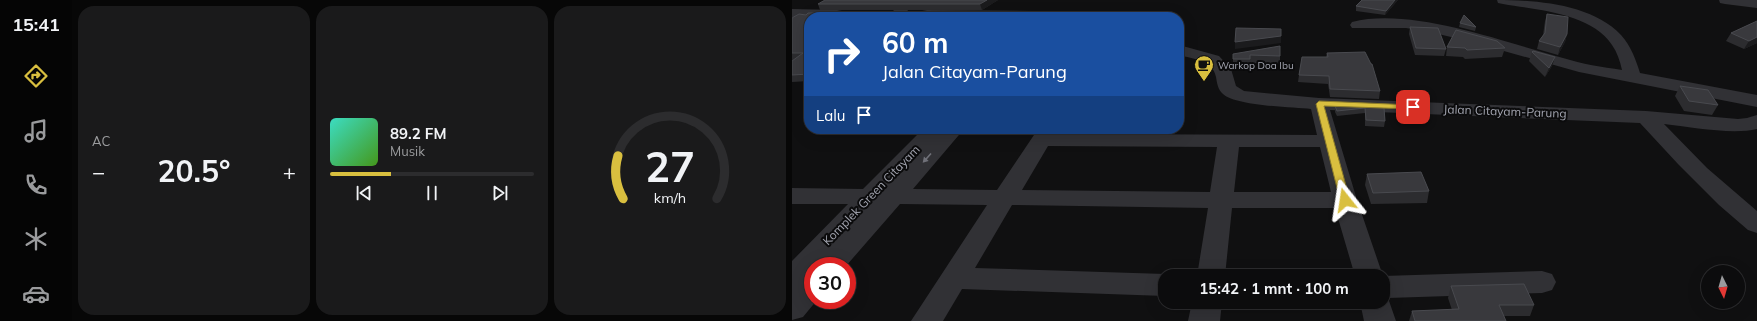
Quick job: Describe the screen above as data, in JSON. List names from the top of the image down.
{
  "streets": {
    "street": ["Jalan Citayam-Parung", "Komplek Green Citayam"]
  },
  "places": {
    "cafe": ["Warkop Doa Ibu"]
  },
  "north": "bottom",
  "page": {
    "tabs": "15:41",
    "tile": "AC",
    "turn": ["60 m", "Jalan Citayam-Parung"],
    "then": "Lalu",
    "song": ["89.2 FM", "Musik"],
    "heat": ["−", "20.5°", "+"],
    "limit": "30",
    "trip": "15:42 · 1 mnt · 100 m",
    "gauge": ["27", "km/h"]
  }
}
